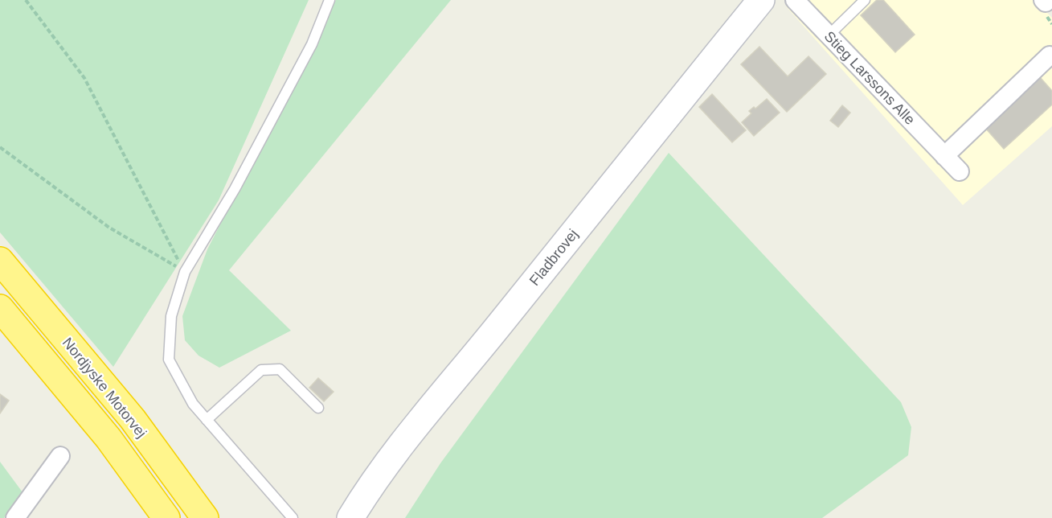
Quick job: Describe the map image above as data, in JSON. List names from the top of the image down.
{
  "streets": {
    "highway": ["Nordjyske Motorvej"],
    "main road": ["Fladbrovej"],
    "street": ["Stieg Larssons Alle"]
  }
}
